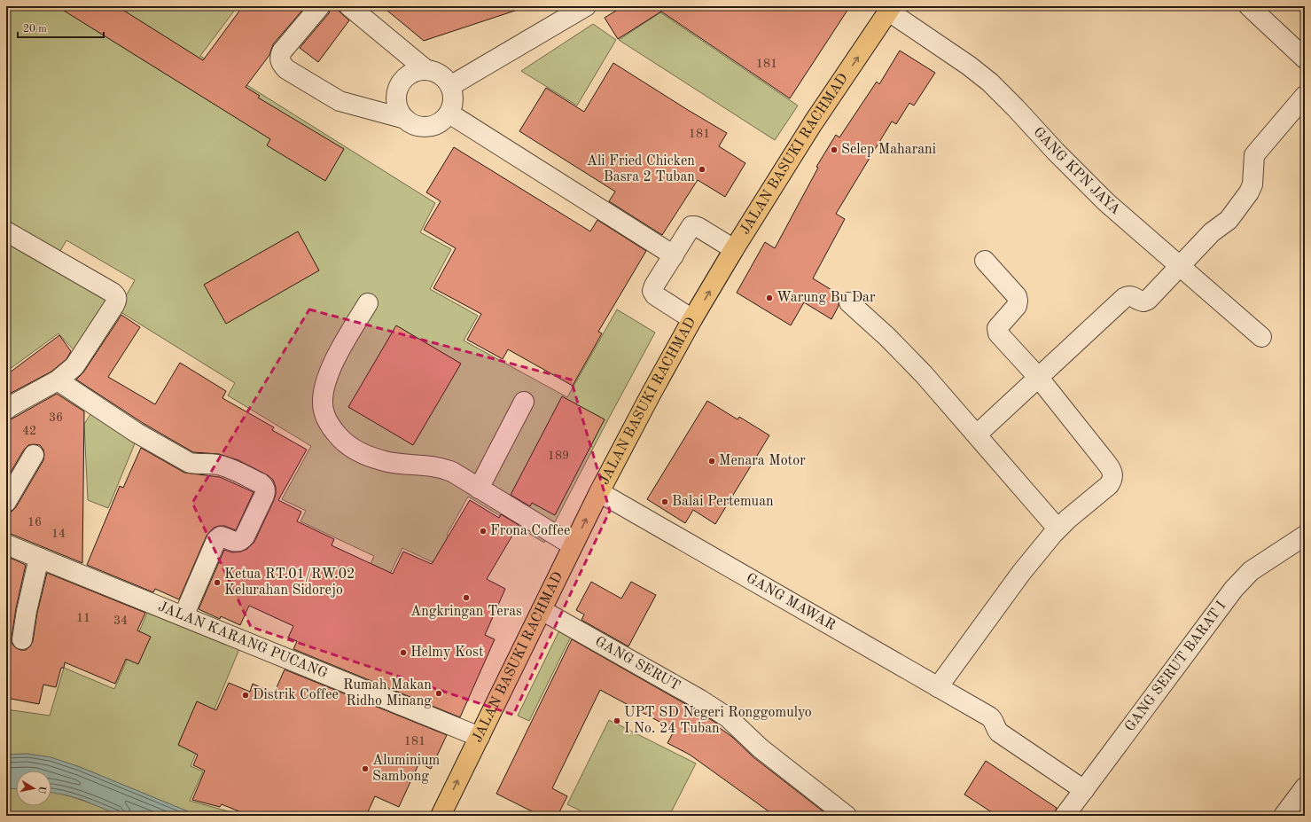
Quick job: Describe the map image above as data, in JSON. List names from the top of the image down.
{
  "streets": {
    "main road": ["JALAN BASUKI RACHMAD"],
    "street": [
      "GANG KPN JAYA",
      "GANG MAWAR",
      "JALAN KARANG PUCANG",
      "GANG SERUT",
      "GANG SERUT BARAT I"
    ]
  },
  "crossings": [
    ["JALAN BASUKI RACHMAD", "GANG KPN JAYA"],
    ["JALAN BASUKI RACHMAD", "GANG MAWAR"],
    ["JALAN BASUKI RACHMAD", "JALAN KARANG PUCANG"],
    ["JALAN BASUKI RACHMAD", "GANG SERUT"],
    ["GANG MAWAR", "GANG SERUT BARAT I"]
  ],
  "one_way": ["JALAN BASUKI RACHMAD"],
  "places": [
    "Selep Maharani",
    "Ali Fried Chicken Basra 2 Tuban",
    "Warung Bu Dar",
    "Menara Motor",
    "Balai Pertemuan",
    "Frona Coffee",
    "Ketua RT.01/RW.02 Kelurahan Sidorejo",
    "Angkringan Teras",
    "Helmy Kost",
    "Rumah Makan Ridho Minang",
    "Distrik Coffee",
    "UPT SD Negeri Ronggomulyo I No. 24 Tuban",
    "Aluminium Sambong"
  ],
  "house_numbers": [
    "181",
    "181",
    "36",
    "42",
    "189",
    "16",
    "14",
    "11",
    "34",
    "181"
  ],
  "scale_bar": "20 m",
  "north": "right"
}
